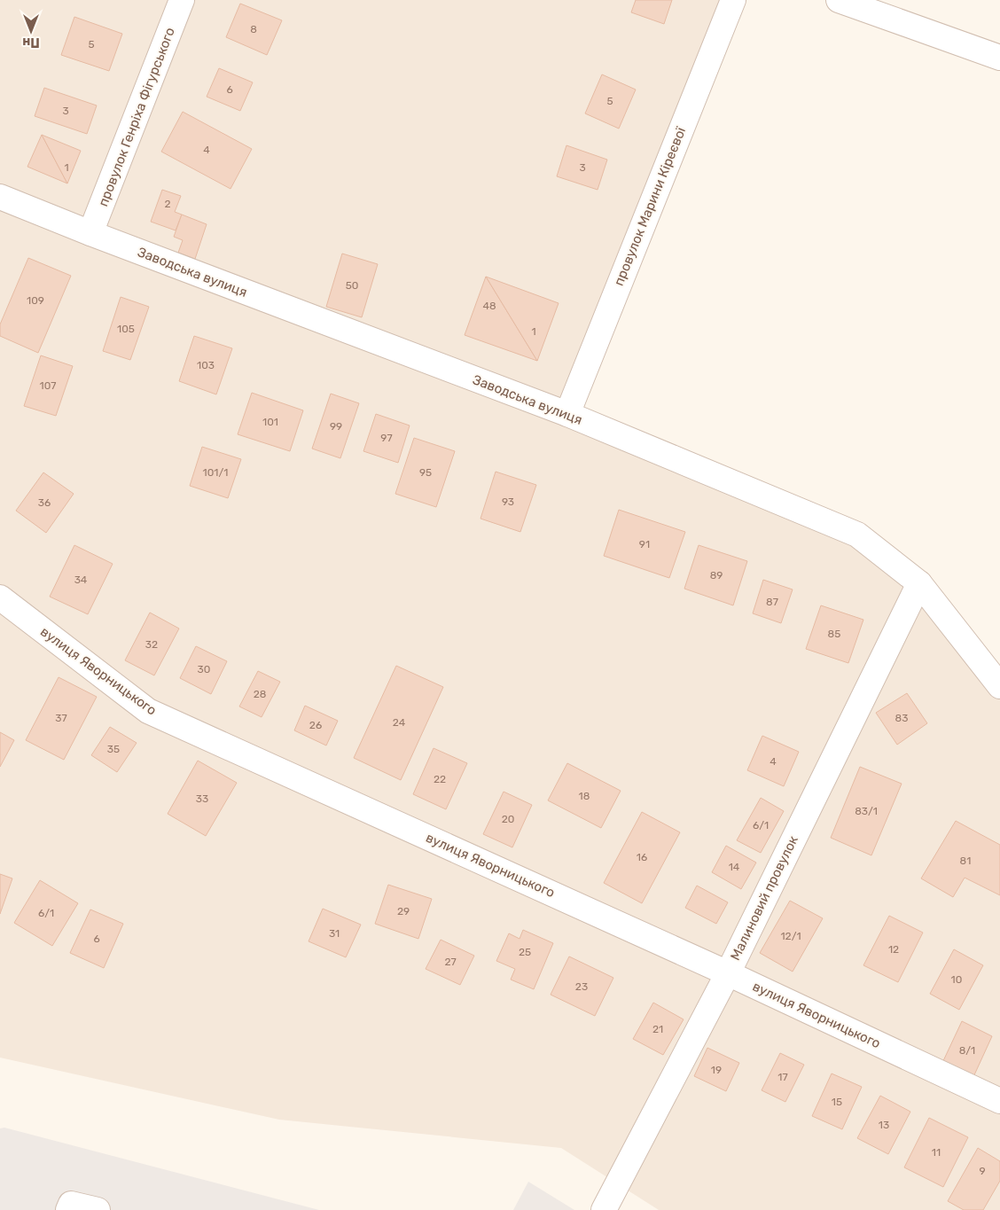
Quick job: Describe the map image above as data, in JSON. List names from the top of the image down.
{
  "streets": {
    "street": [
      "провулок Генріха Фігурського",
      "провулок Марини Кіреєвої",
      "Заводська вулиця",
      "вулиця Яворницького",
      "Малиновий провулок"
    ]
  },
  "crossings": [
    ["провулок Генріха Фігурського", "Заводська вулиця"],
    ["провулок Марини Кіреєвої", "Заводська вулиця"],
    ["Заводська вулиця", "Малиновий провулок"],
    ["вулиця Яворницького", "Малиновий провулок"]
  ],
  "house_numbers": [
    "8",
    "5",
    "6",
    "5",
    "3",
    "4",
    "1",
    "3",
    "2",
    "50",
    "109",
    "48",
    "105",
    "1",
    "103",
    "107",
    "101",
    "99",
    "97",
    "101/1",
    "95",
    "93",
    "36",
    "91",
    "89",
    "34",
    "87",
    "85",
    "32",
    "30",
    "28",
    "37",
    "83",
    "24",
    "26",
    "35",
    "4",
    "22",
    "18",
    "33",
    "83/1",
    "20",
    "6/1",
    "16",
    "81",
    "14",
    "29",
    "6/1",
    "31",
    "12/1",
    "6",
    "12",
    "25",
    "27",
    "10",
    "23",
    "21",
    "8/1",
    "19",
    "17",
    "15",
    "13",
    "11",
    "9"
  ],
  "north": "bottom"
}
